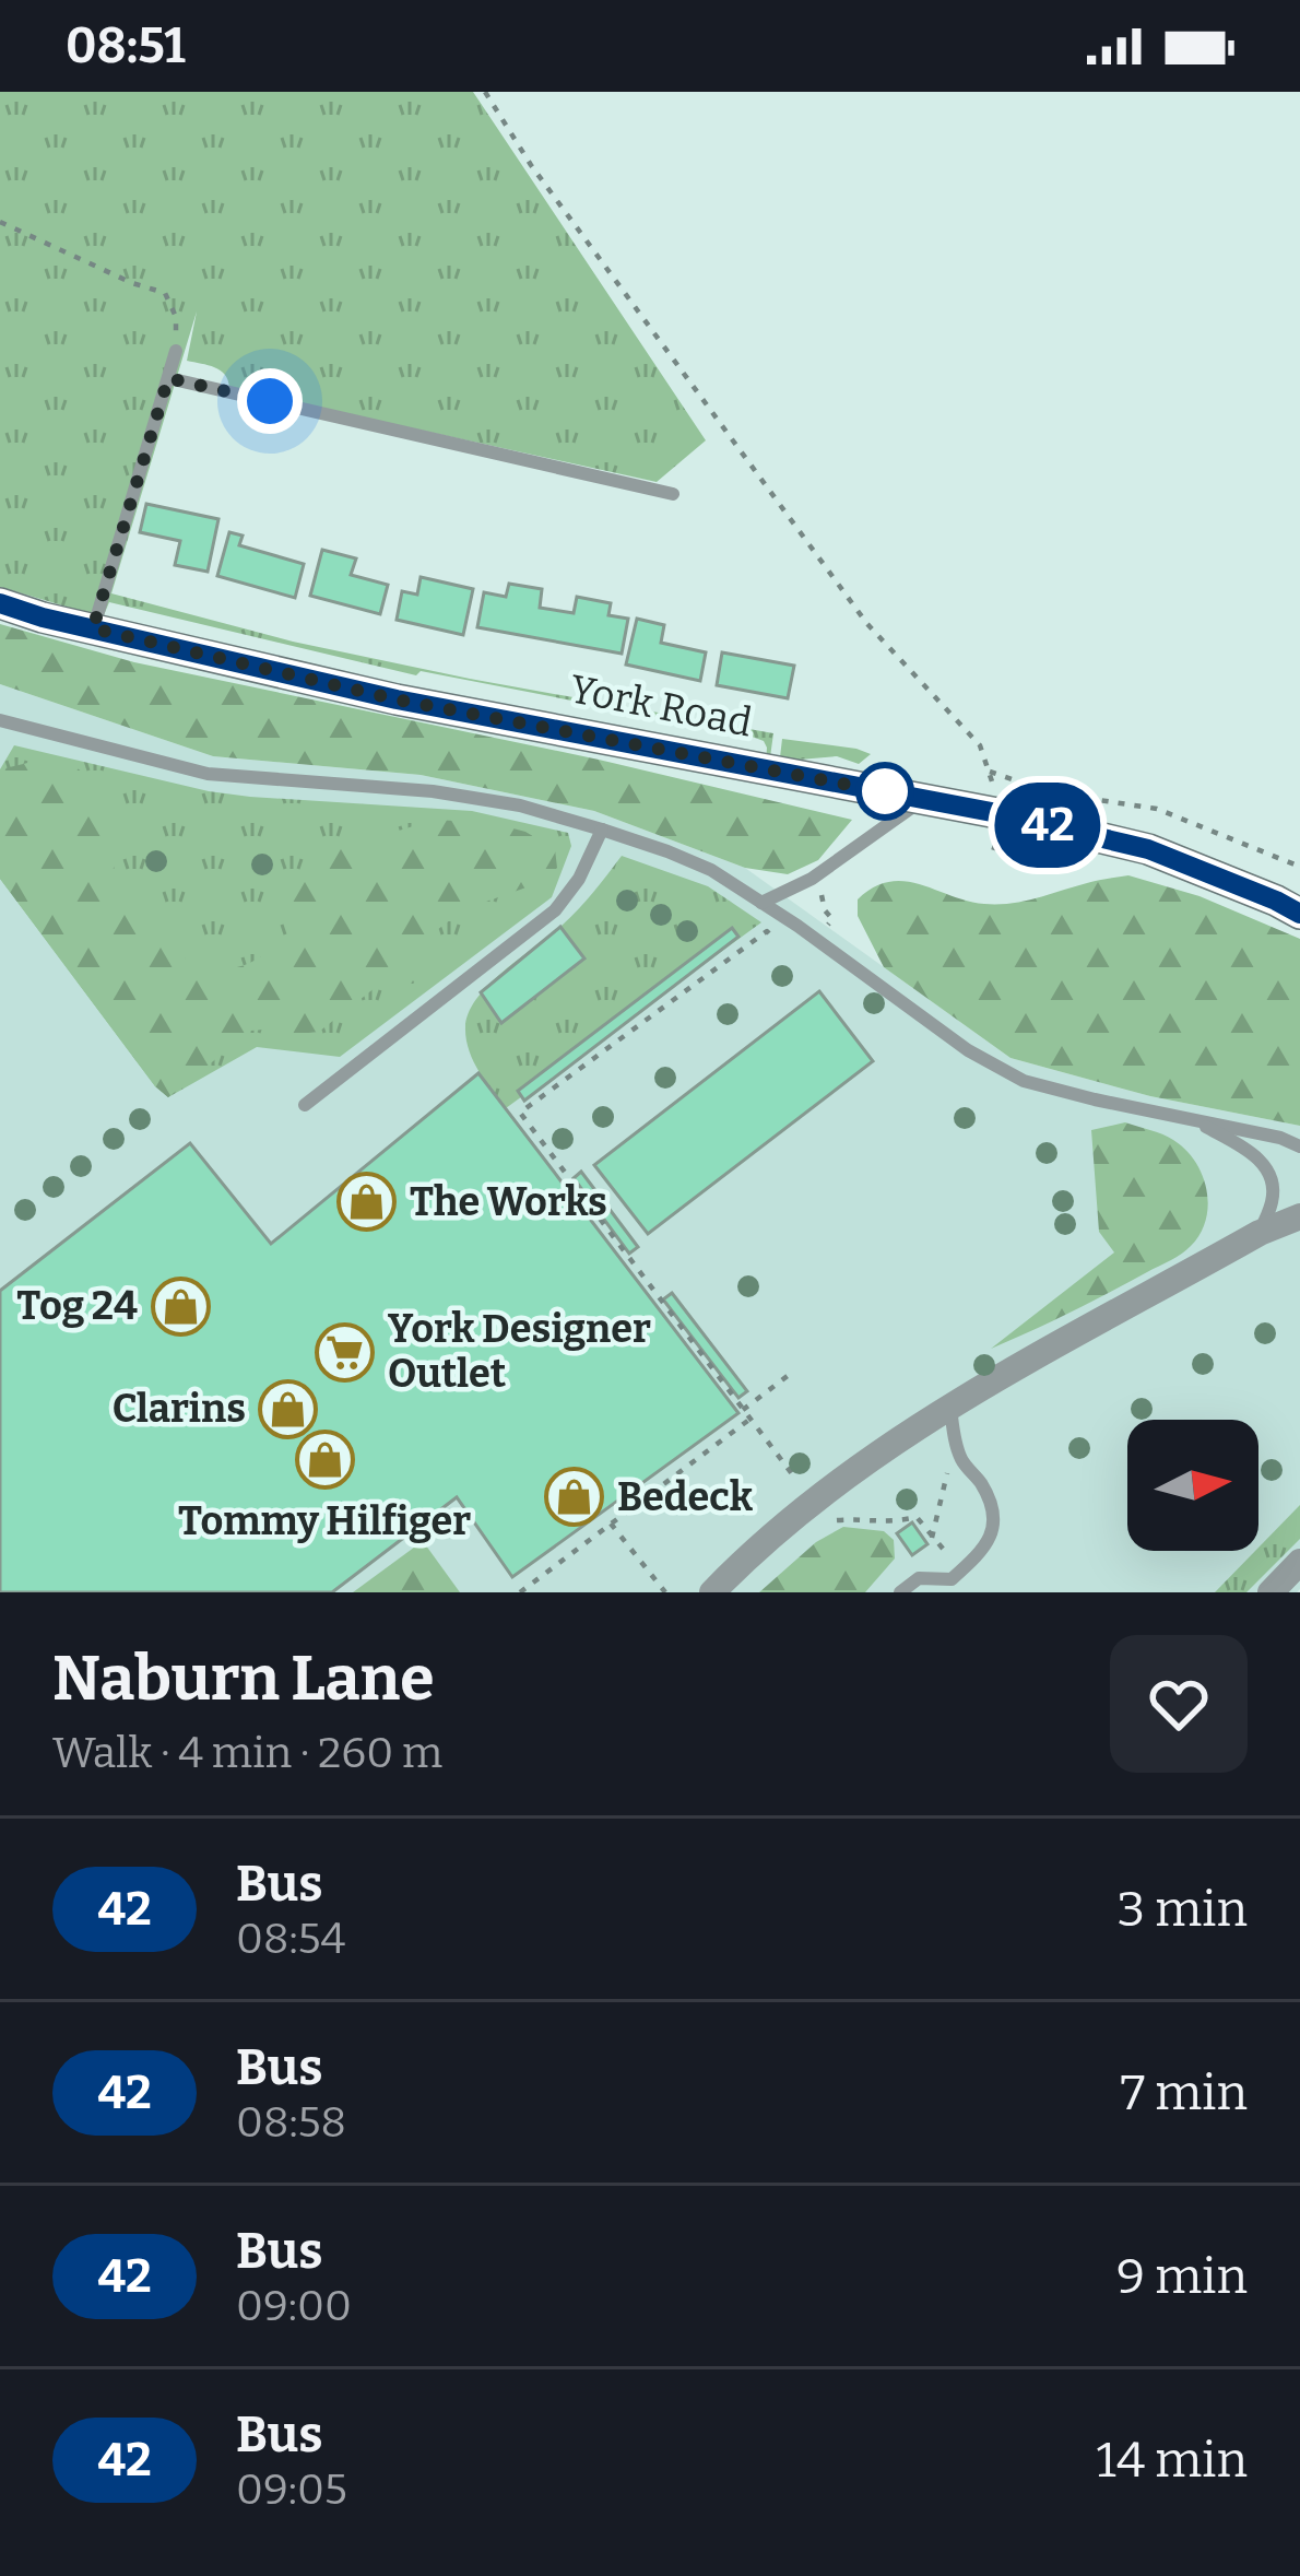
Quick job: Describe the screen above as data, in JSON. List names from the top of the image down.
{
  "streets": {
    "main road": ["York Road"]
  },
  "places": {
    "shop": [
      "The Works",
      "Tog 24",
      "Clarins",
      "Tommy Hilfiger",
      "Bedeck"
    ],
    "supermarket": ["York Designer Outlet"]
  },
  "lines": ["bus line 42"],
  "north": "right",
  "page": {
    "status": "08:51",
    "on_map": "42",
    "heading": ["Naburn Lane", "Walk · 4 min · 260 m"],
    "list": [
      {
        "mark": "42",
        "name": "Bus",
        "note": "08:54",
        "value": "3 min"
      },
      {
        "mark": "42",
        "name": "Bus",
        "note": "08:58",
        "value": "7 min"
      },
      {
        "mark": "42",
        "name": "Bus",
        "note": "09:00",
        "value": "9 min"
      },
      {
        "mark": "42",
        "name": "Bus",
        "note": "09:05",
        "value": "14 min"
      }
    ]
  }
}
